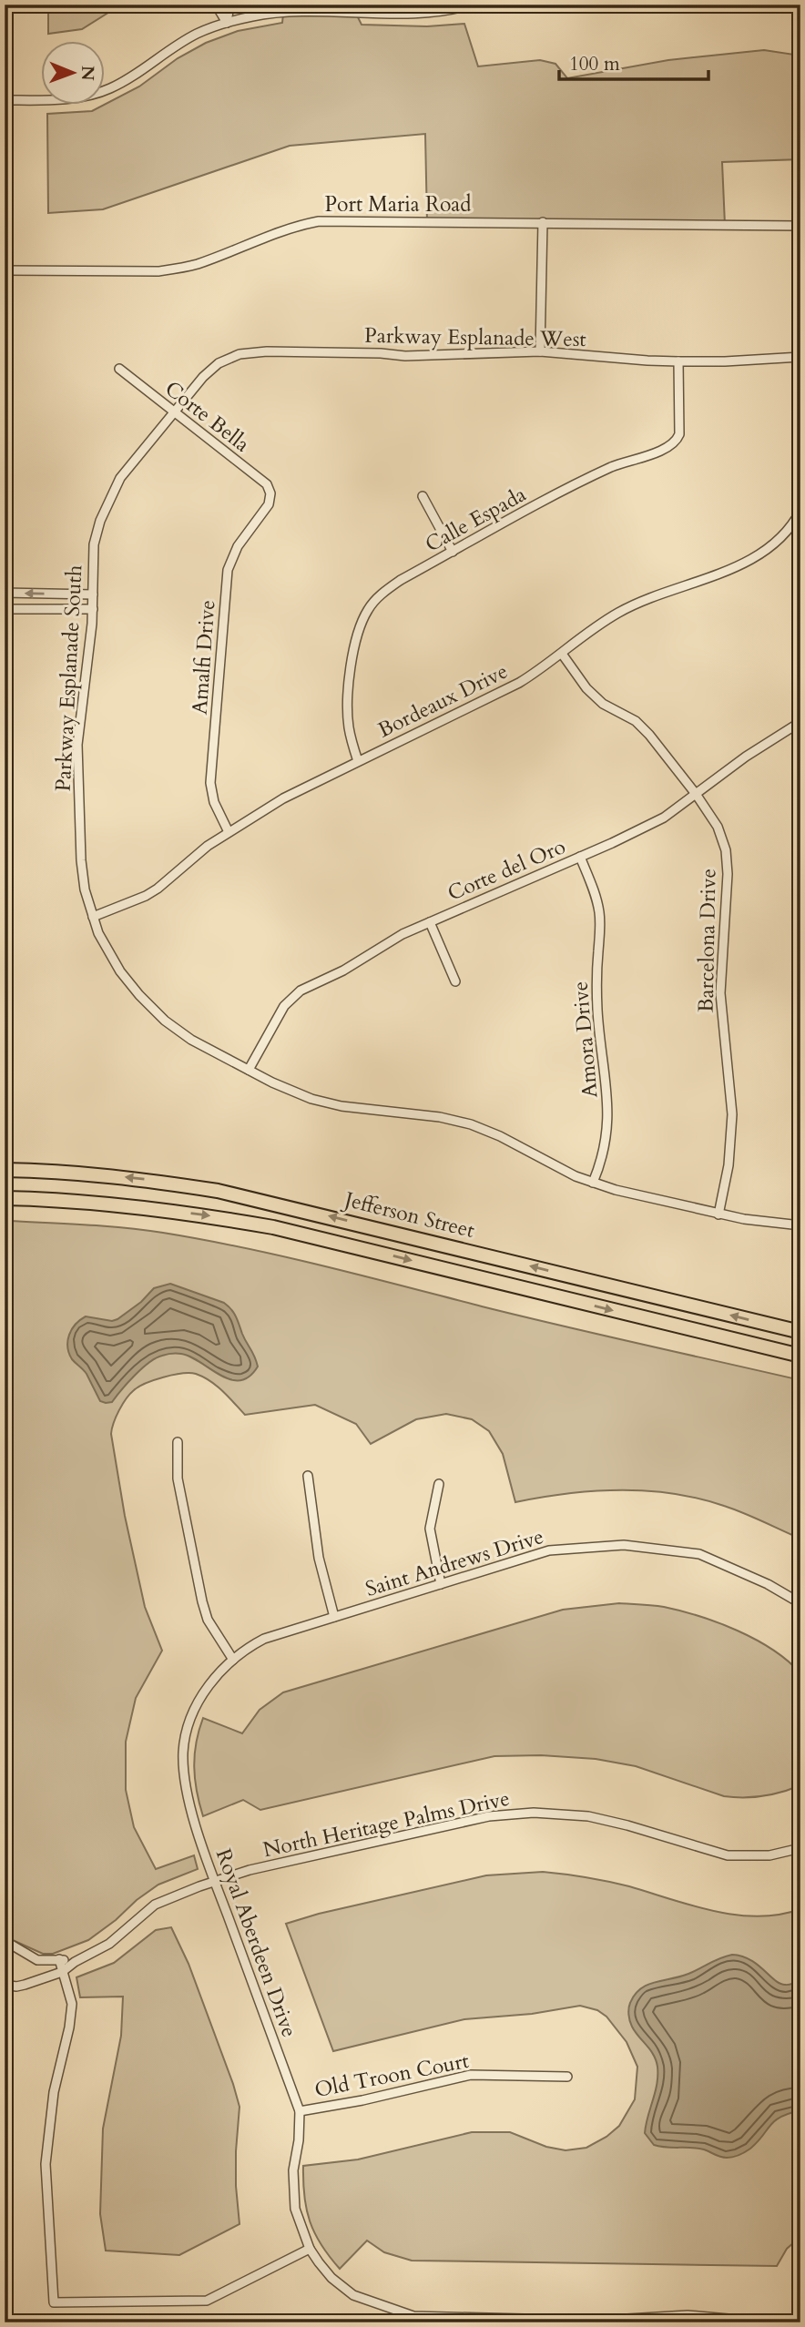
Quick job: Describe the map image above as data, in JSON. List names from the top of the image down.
{
  "streets": {
    "main road": ["Jefferson Street"],
    "street": [
      "Port Maria Road",
      "Parkway Esplanade West",
      "Corte Bella",
      "Calle Espada",
      "Amalfi Drive",
      "Parkway Esplanade South",
      "Bordeaux Drive",
      "Corte del Oro",
      "Barcelona Drive",
      "Amora Drive",
      "Saint Andrews Drive",
      "North Heritage Palms Drive",
      "Royal Aberdeen Drive",
      "Old Troon Court"
    ]
  },
  "crossings": [
    ["Parkway Esplanade West", "Corte Bella"],
    ["Parkway Esplanade West", "Calle Espada"],
    ["Parkway Esplanade West", "Parkway Esplanade South"],
    ["Corte Bella", "Amalfi Drive"],
    ["Corte Bella", "Parkway Esplanade South"],
    ["Calle Espada", "Bordeaux Drive"],
    ["Amalfi Drive", "Bordeaux Drive"],
    ["Parkway Esplanade South", "Bordeaux Drive"],
    ["Parkway Esplanade South", "Corte del Oro"],
    ["Parkway Esplanade South", "Barcelona Drive"],
    ["Parkway Esplanade South", "Amora Drive"],
    ["Bordeaux Drive", "Barcelona Drive"],
    ["Corte del Oro", "Barcelona Drive"],
    ["Corte del Oro", "Amora Drive"],
    ["Saint Andrews Drive", "Royal Aberdeen Drive"],
    ["North Heritage Palms Drive", "Royal Aberdeen Drive"],
    ["Royal Aberdeen Drive", "Old Troon Court"]
  ],
  "scale_bar": "100 m",
  "north": "right"
}
